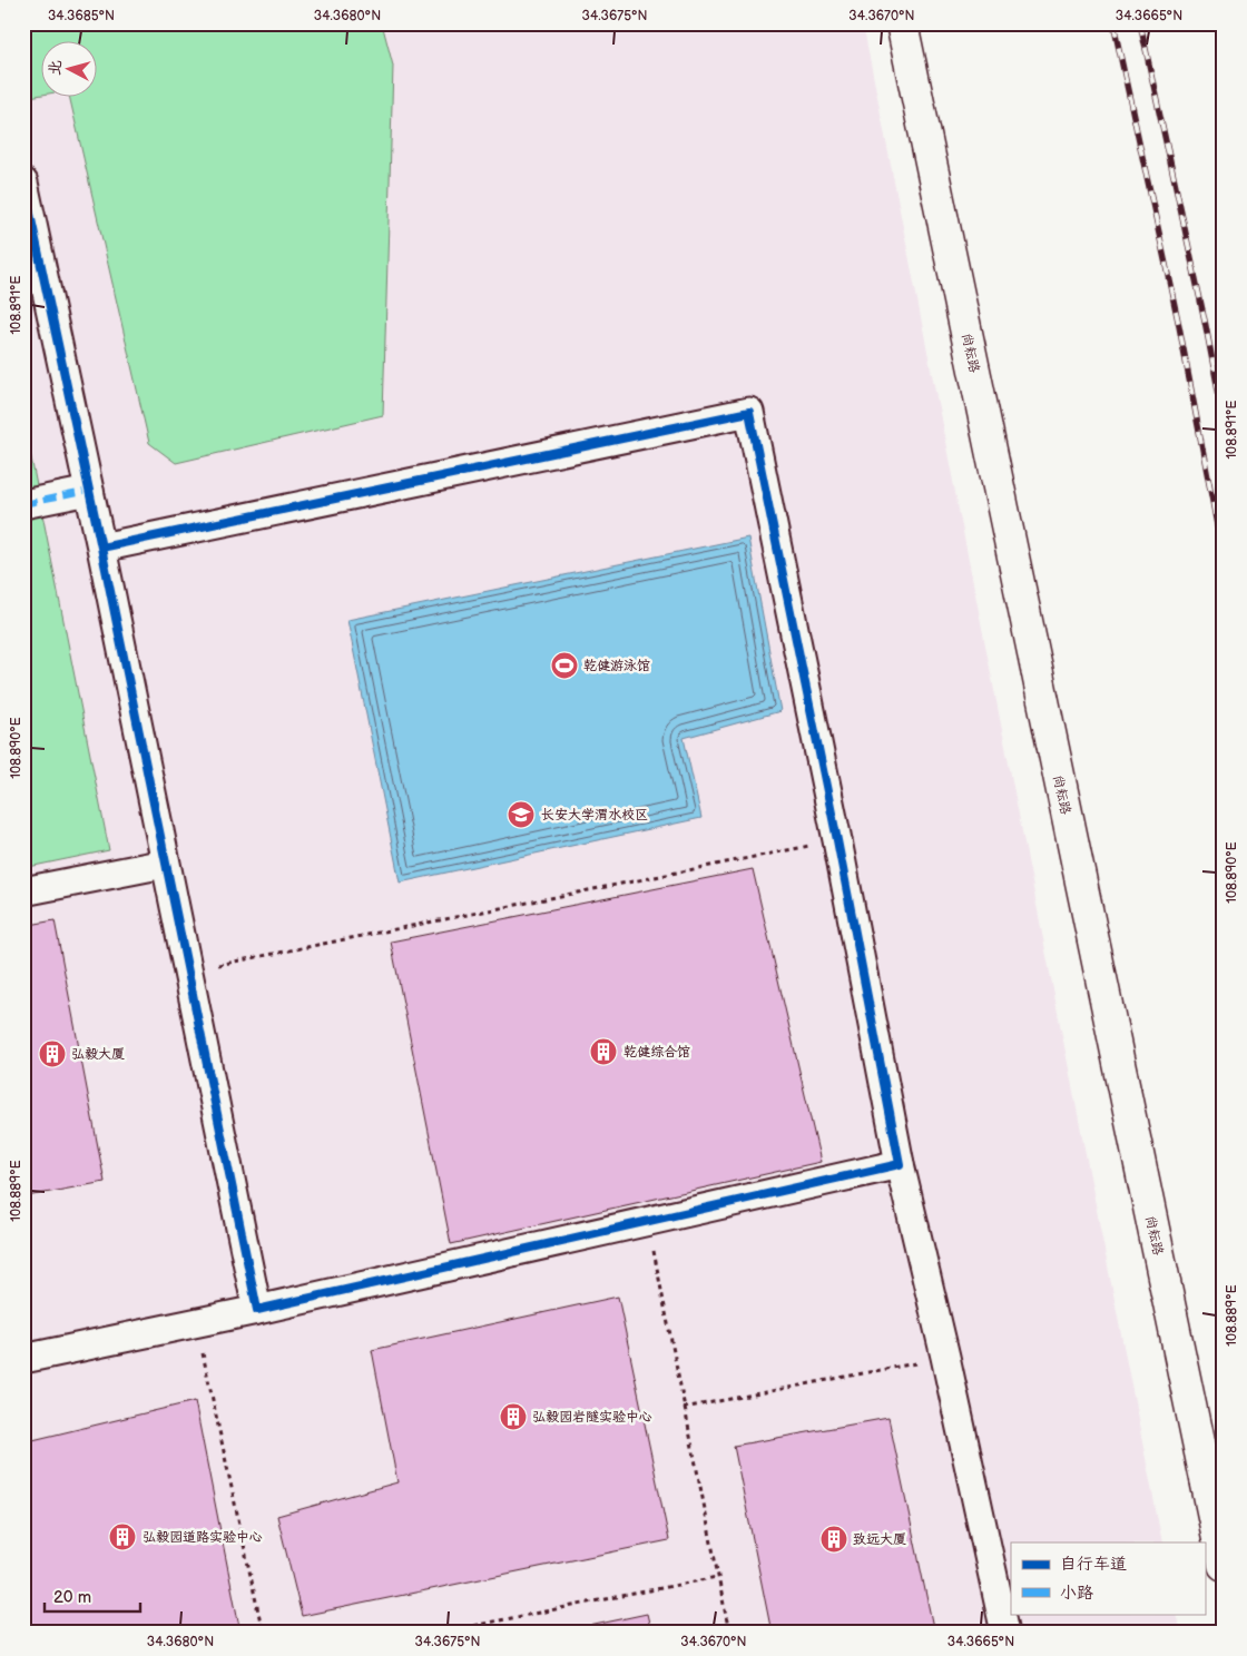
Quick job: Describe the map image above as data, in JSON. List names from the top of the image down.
{
  "streets": {
    "street": ["尚耘路"]
  },
  "places": {
    "sports": ["乾健游泳馆"],
    "school or university": ["长安大学渭水校区"],
    "building": [
      "乾健综合馆",
      "弘毅大厦",
      "弘毅园岩隧实验中心",
      "弘毅园道路实验中心",
      "致远大厦"
    ]
  },
  "legend": ["自行车道", "小路"],
  "scale_bar": "20 m",
  "north": "left",
  "coordinates": [
    "34.3685°N",
    "34.3680°N",
    "34.3675°N",
    "34.3670°N",
    "34.3665°N",
    "108.891°E",
    "108.890°E",
    "108.889°E"
  ]
}
